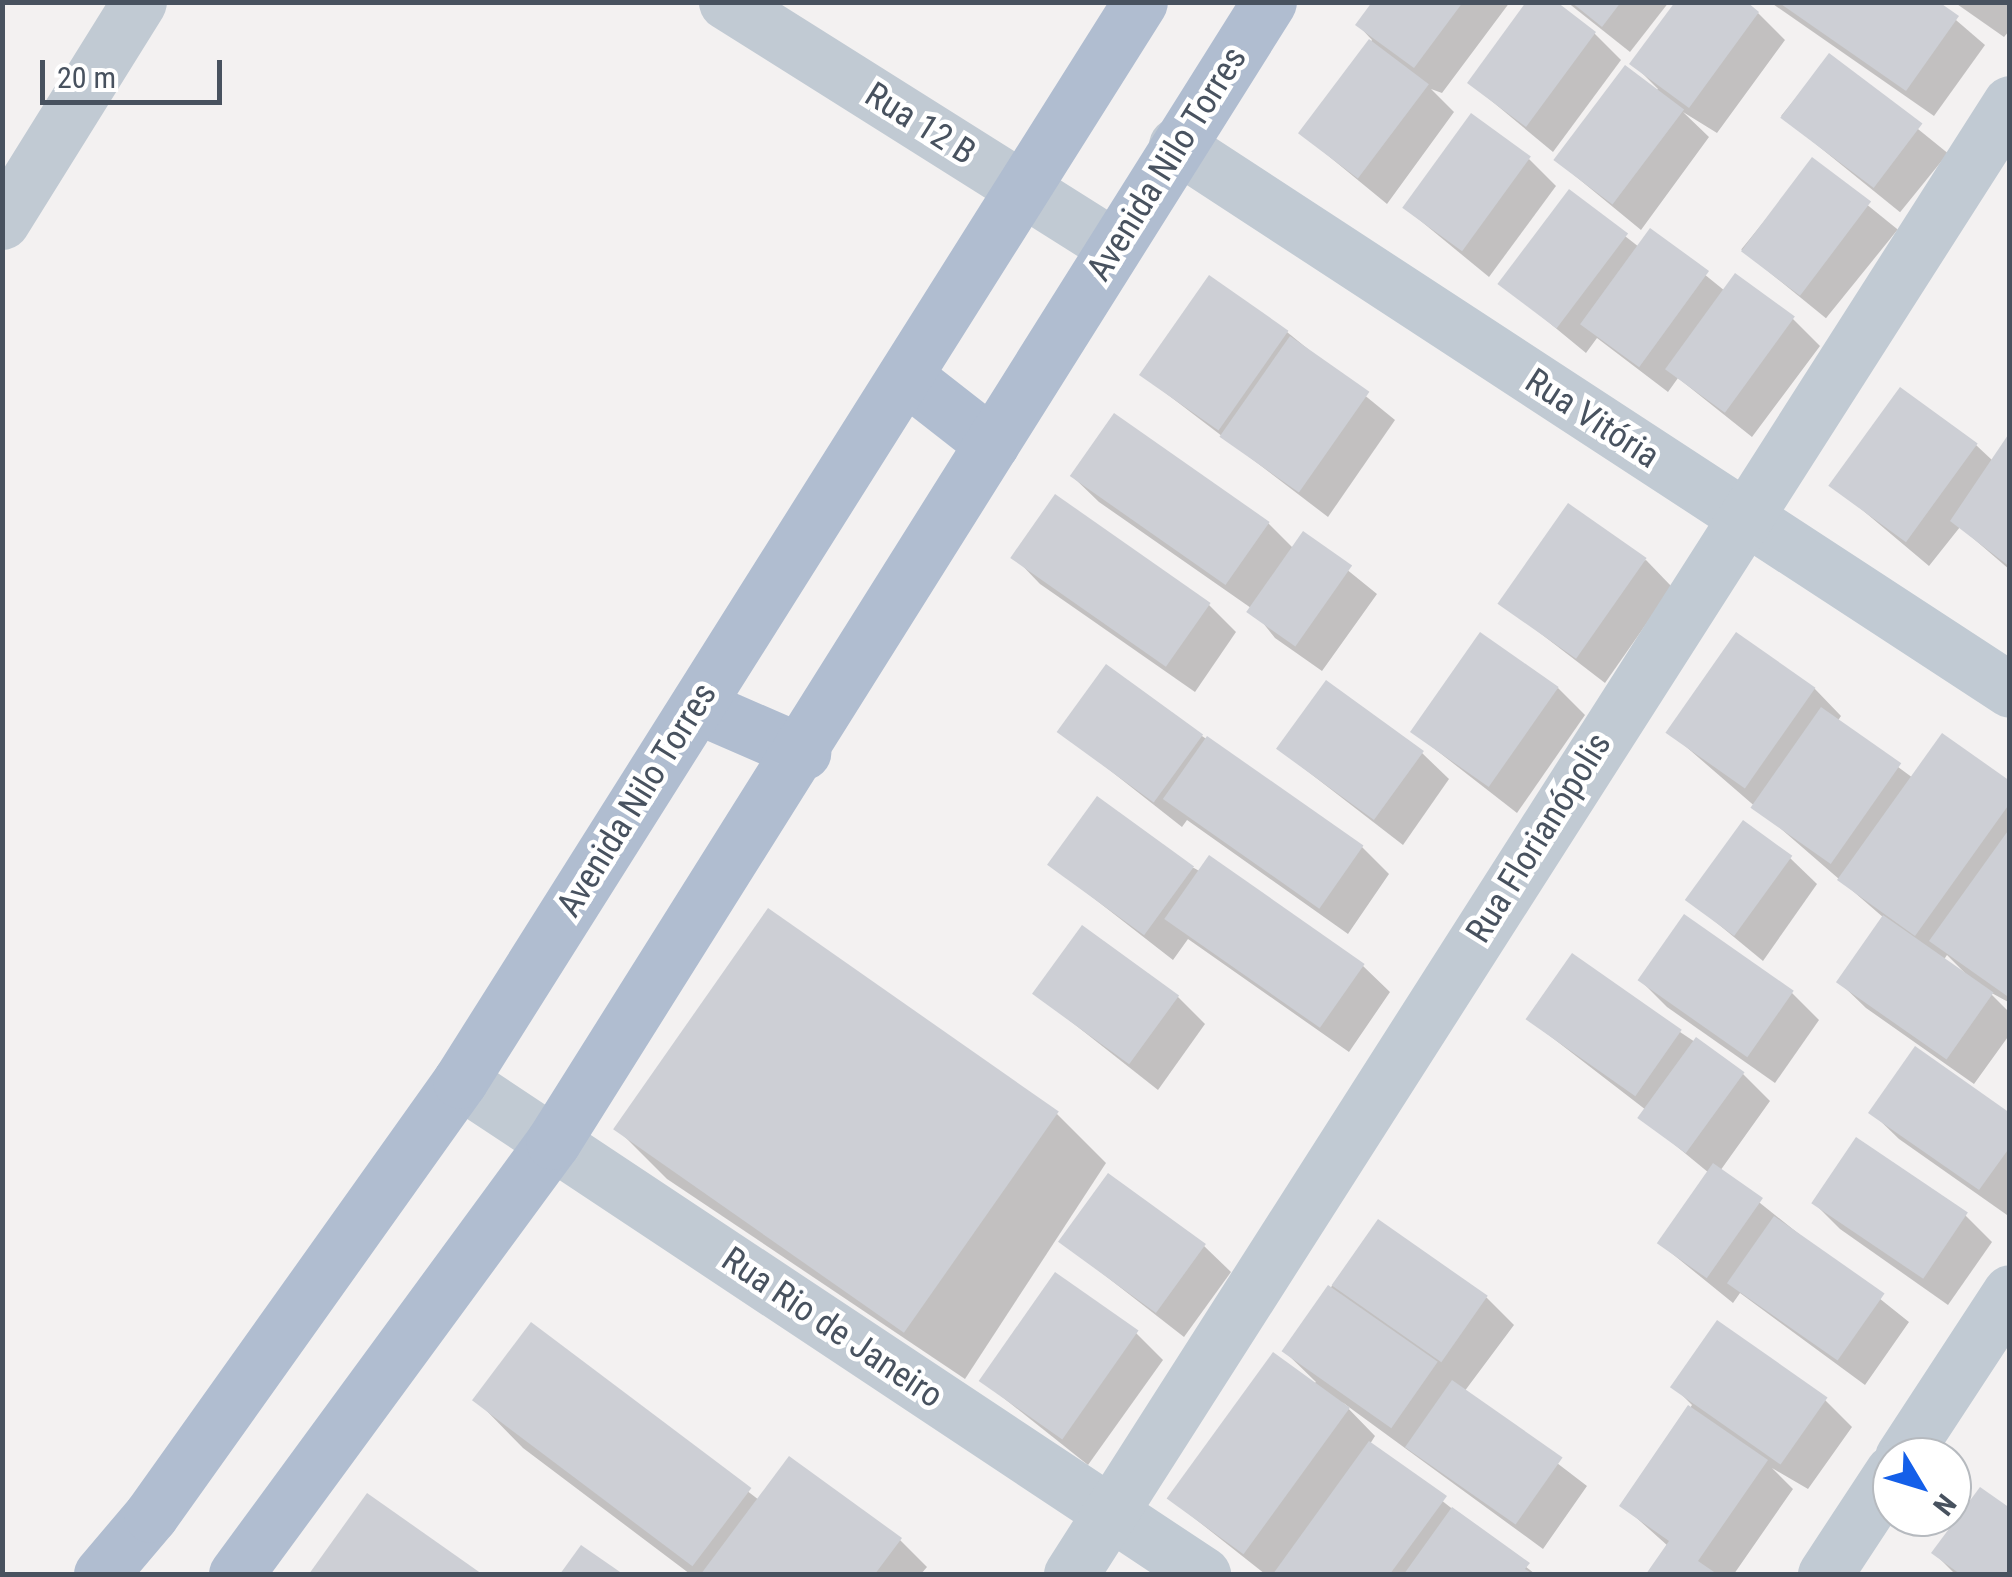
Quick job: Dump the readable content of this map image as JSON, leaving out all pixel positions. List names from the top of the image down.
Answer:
{
  "streets": {
    "main road": ["Avenida Nilo Torres"],
    "street": [
      "Rua 12 B",
      "Rua Vitória",
      "Rua Florianópolis",
      "Rua Rio de Janeiro"
    ]
  },
  "crossings": [
    ["Rua 12 B", "Avenida Nilo Torres"],
    ["Avenida Nilo Torres", "Rua Vitória"],
    ["Avenida Nilo Torres", "Rua Rio de Janeiro"],
    ["Rua Vitória", "Rua Florianópolis"],
    ["Rua Florianópolis", "Rua Rio de Janeiro"]
  ],
  "scale_bar": "20 m",
  "north": "bottom right"
}
